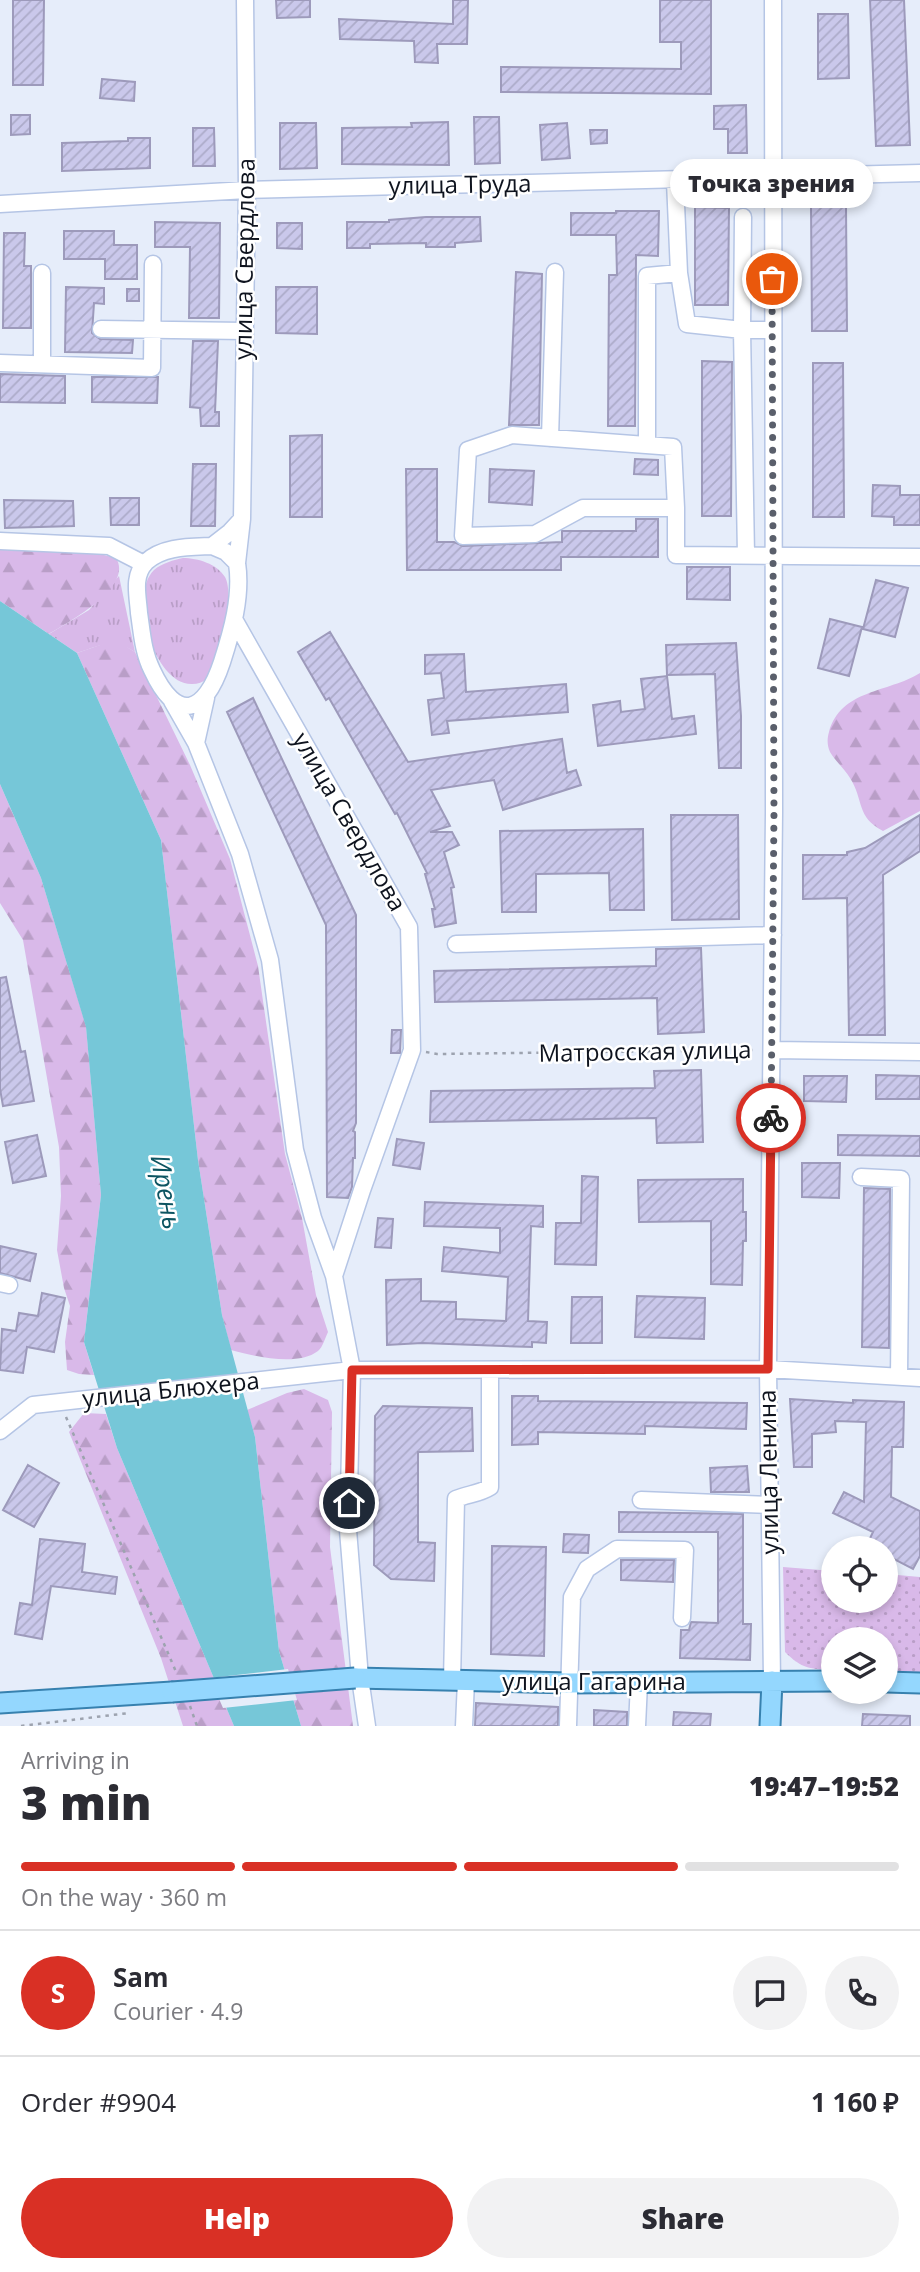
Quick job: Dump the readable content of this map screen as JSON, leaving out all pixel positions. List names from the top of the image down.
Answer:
{
  "streets": {
    "main road": ["улица Ленина", "улица Гагарина"],
    "street": [
      "улица Труда",
      "улица Свердлова",
      "Матросская улица",
      "улица Блюхера"
    ]
  },
  "crossings": [
    ["улица Труда", "улица Свердлова"],
    ["улица Труда", "улица Ленина"],
    ["улица Свердлова", "Матросская улица"],
    ["улица Свердлова", "улица Блюхера"],
    ["улица Свердлова", "улица Гагарина"],
    ["Матросская улица", "улица Ленина"],
    ["улица Блюхера", "улица Ленина"],
    ["улица Ленина", "улица Гагарина"]
  ],
  "water": ["Ирень"],
  "places": ["Точка зрения"],
  "page": {
    "bubble": "Точка зрения",
    "heading": ["3 min", "Arriving in", "19:47–19:52"],
    "panel": [
      "Sam",
      "Courier · 4.9",
      "Order #9904",
      "1 160 ₽"
    ],
    "bar": "On the way · 360 m",
    "round": "S",
    "buttons": ["Help", "Share"]
  }
}
